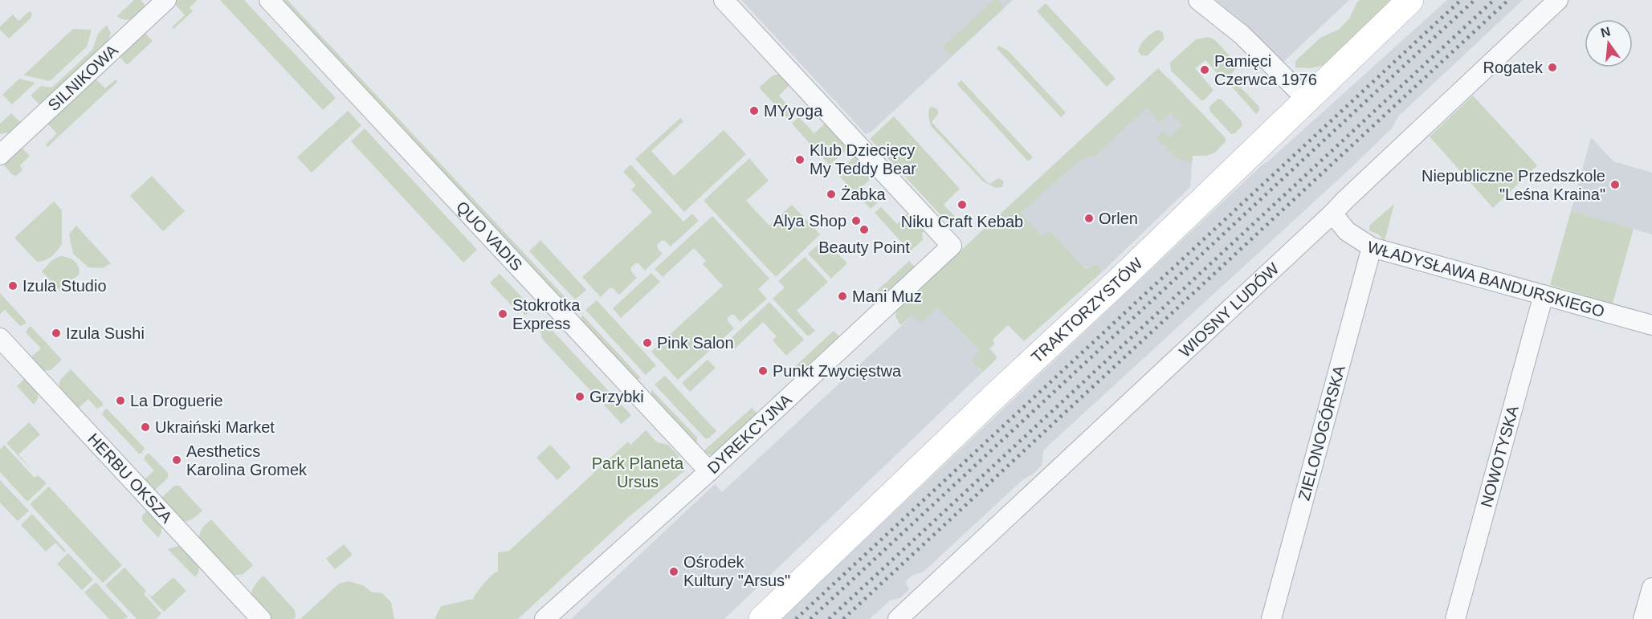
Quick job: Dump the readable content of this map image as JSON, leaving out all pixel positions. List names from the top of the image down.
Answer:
{
  "streets": {
    "street": [
      "SILNIKOWA",
      "QUO VADIS",
      "WŁADYSŁAWA BANDURSKIEGO",
      "TRAKTORZYSTÓW",
      "WIOSNY LUDÓW",
      "DYREKCYJNA",
      "ZIELONOGÓRSKA",
      "NOWOTYSKA",
      "HERBU OKSZA"
    ]
  },
  "crossings": [
    ["QUO VADIS", "DYREKCYJNA"],
    ["WŁADYSŁAWA BANDURSKIEGO", "WIOSNY LUDÓW"],
    ["WŁADYSŁAWA BANDURSKIEGO", "ZIELONOGÓRSKA"],
    ["WŁADYSŁAWA BANDURSKIEGO", "NOWOTYSKA"]
  ],
  "parks": ["Park Planeta Ursus"],
  "places": [
    "Rogatek",
    "Pamięci Czerwca 1976",
    "MYyoga",
    "Klub Dziecięcy My Teddy Bear",
    "Niepubliczne Przedszkole \"Leśna Kraina\"",
    "Żabka",
    "Niku Craft Kebab",
    "Orlen",
    "Alya Shop",
    "Beauty Point",
    "Izula Studio",
    "Mani Muz",
    "Stokrotka Express",
    "Izula Sushi",
    "Pink Salon",
    "Punkt Zwycięstwa",
    "Grzybki",
    "La Droguerie",
    "Ukraiński Market",
    "Aesthetics Karolina Gromek",
    "Ośrodek Kultury \"Arsus\""
  ],
  "north": "top"
}
